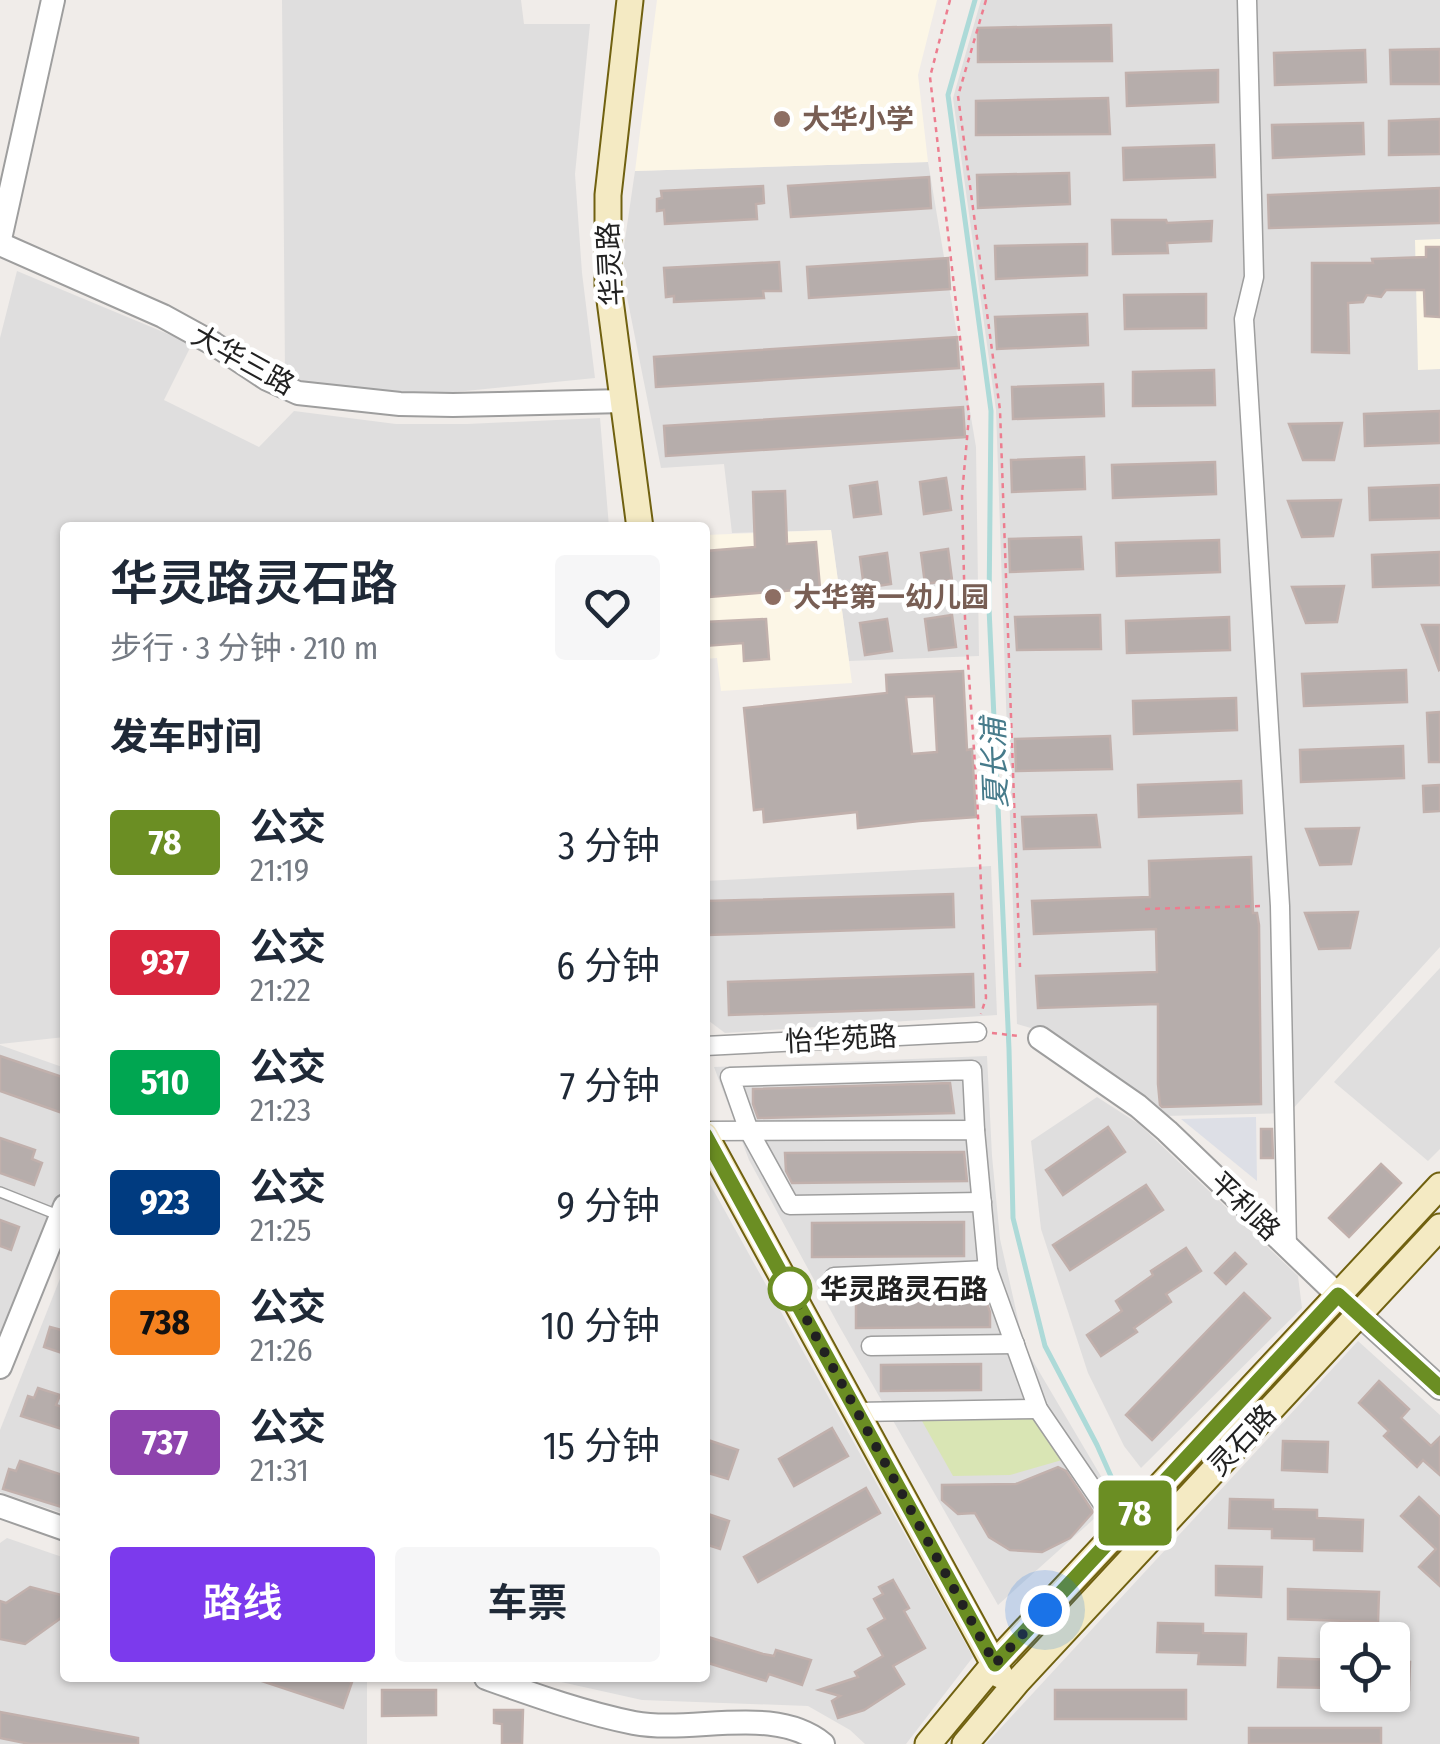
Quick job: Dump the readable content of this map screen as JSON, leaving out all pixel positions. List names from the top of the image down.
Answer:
{
  "streets": {
    "main road": ["华灵路", "灵石路"],
    "street": ["大华三路", "怡华苑路", "平利路"]
  },
  "crossings": [
    ["华灵路", "大华三路"],
    ["平利路", "灵石路"]
  ],
  "water": ["夏长浦"],
  "places": ["大华小学", "大华第一幼儿园", "华灵路灵石路"],
  "lines": ["bus line 78"],
  "page": {
    "on_map": "78",
    "heading": [
      ["华灵路灵石路", "步行 · 3 分钟 · 210 m"],
      "发车时间"
    ],
    "list": [
      {
        "mark": "78",
        "name": "公交",
        "note": "21:19",
        "value": "3 分钟"
      },
      {
        "mark": "937",
        "name": "公交",
        "note": "21:22",
        "value": "6 分钟"
      },
      {
        "mark": "510",
        "name": "公交",
        "note": "21:23",
        "value": "7 分钟"
      },
      {
        "mark": "923",
        "name": "公交",
        "note": "21:25",
        "value": "9 分钟"
      },
      {
        "mark": "738",
        "name": "公交",
        "note": "21:26",
        "value": "10 分钟"
      },
      {
        "mark": "737",
        "name": "公交",
        "note": "21:31",
        "value": "15 分钟"
      }
    ],
    "buttons": ["路线", "车票"]
  }
}
